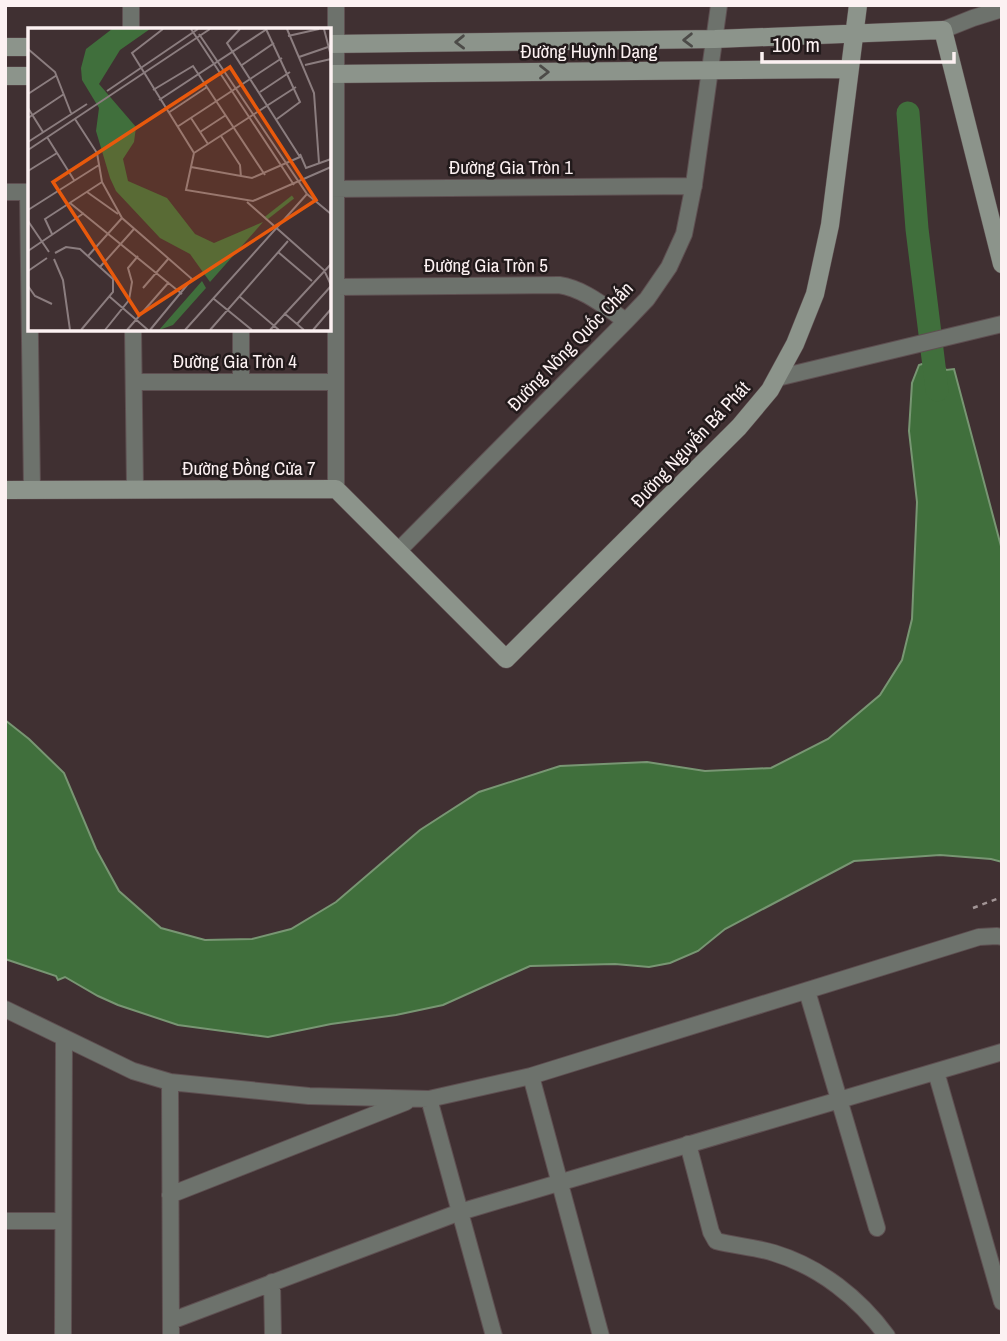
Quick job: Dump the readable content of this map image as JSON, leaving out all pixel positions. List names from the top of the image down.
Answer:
{
  "streets": {
    "street": [
      "Đường Huỳnh Dạng",
      "Đường Gia Tròn 1",
      "Đường Gia Tròn 5",
      "Đường Nông Quốc Chấn",
      "Đường Gia Tròn 4",
      "Đường Nguyễn Bá Phát",
      "Đường Đồng Cửa 7"
    ]
  },
  "crossings": [
    ["Đường Huỳnh Dạng", "Đường Nông Quốc Chấn"],
    ["Đường Huỳnh Dạng", "Đường Nguyễn Bá Phát"],
    ["Đường Gia Tròn 1", "Đường Nông Quốc Chấn"],
    ["Đường Gia Tròn 5", "Đường Nông Quốc Chấn"],
    ["Đường Nông Quốc Chấn", "Đường Đồng Cửa 7"],
    ["Đường Nguyễn Bá Phát", "Đường Đồng Cửa 7"]
  ],
  "scale_bar": "100 m"
}
